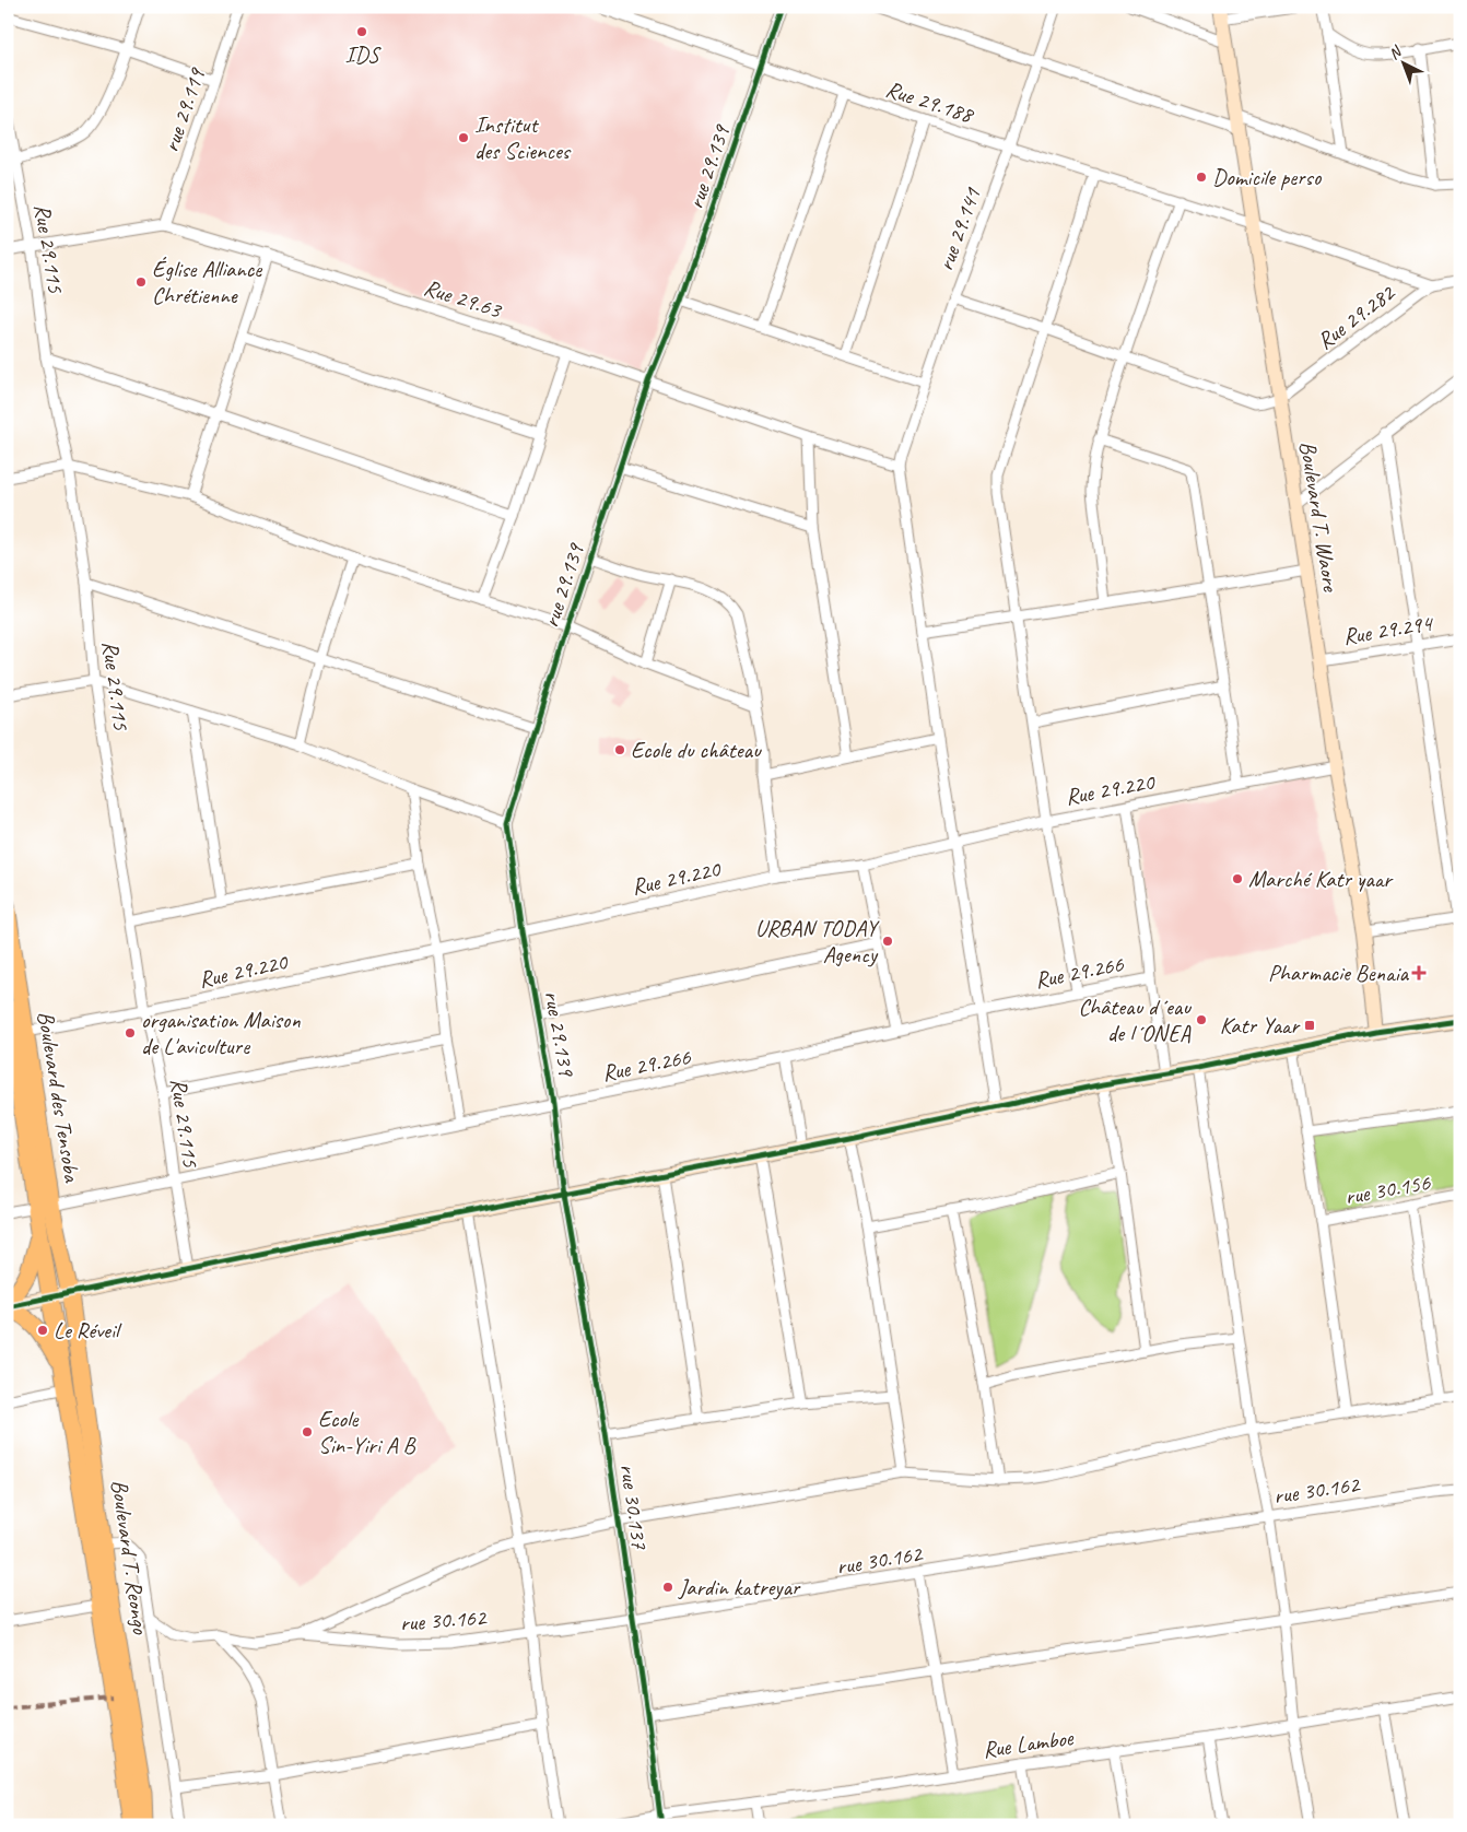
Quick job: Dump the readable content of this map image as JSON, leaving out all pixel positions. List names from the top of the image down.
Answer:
{
  "streets": {
    "main road": ["Boulevard des Tensoba", "Boulevard T. Reongo"],
    "street": [
      "Rue 29.188",
      "rue 29.119",
      "rue 29.139",
      "rue 29.141",
      "Rue 29.115",
      "Rue 29.63",
      "Rue 29.282",
      "Boulevard T. Waore",
      "Rue 29.294",
      "Rue 29.220",
      "Rue 29.266",
      "rue 30.156",
      "rue 30.162",
      "rue 30.137",
      "Rue Lamboe"
    ]
  },
  "crossings": [
    ["Rue 29.188", "rue 29.139"],
    ["Rue 29.188", "rue 29.141"],
    ["Rue 29.188", "Rue 29.282"],
    ["Rue 29.188", "Boulevard T. Waore"],
    ["rue 29.119", "Rue 29.63"],
    ["rue 29.139", "Rue 29.63"],
    ["rue 29.139", "Rue 29.220"],
    ["rue 29.139", "Rue 29.266"],
    ["rue 29.139", "rue 30.137"],
    ["rue 29.141", "Rue 29.63"],
    ["Rue 29.115", "Rue 29.63"],
    ["Rue 29.115", "Rue 29.220"],
    ["Rue 29.115", "Rue 29.266"],
    ["Rue 29.282", "Boulevard T. Waore"],
    ["Boulevard T. Waore", "Rue 29.294"],
    ["Boulevard T. Waore", "Rue 29.220"],
    ["Rue 29.220", "Boulevard des Tensoba"],
    ["Rue 29.266", "Boulevard des Tensoba"],
    ["Boulevard des Tensoba", "Boulevard T. Reongo"],
    ["rue 30.162", "rue 30.137"],
    ["rue 30.137", "Rue Lamboe"]
  ],
  "places": {
    "other": [
      "IDS",
      "Institut des Sciences",
      "Domicile perso",
      "Église Alliance Chrétienne",
      "Ecole du château",
      "Marché Katr yaar",
      "URBAN TODAY Agency",
      "Château d´eau de l´ONEA",
      "organisation Maison de L'aviculture",
      "Le Réveil",
      "Ecole Sin-Yiri A B",
      "Jardin katreyar"
    ],
    "health": ["Pharmacie Benaia"],
    "transit": ["Katr Yaar"]
  },
  "north": "top left"
}
